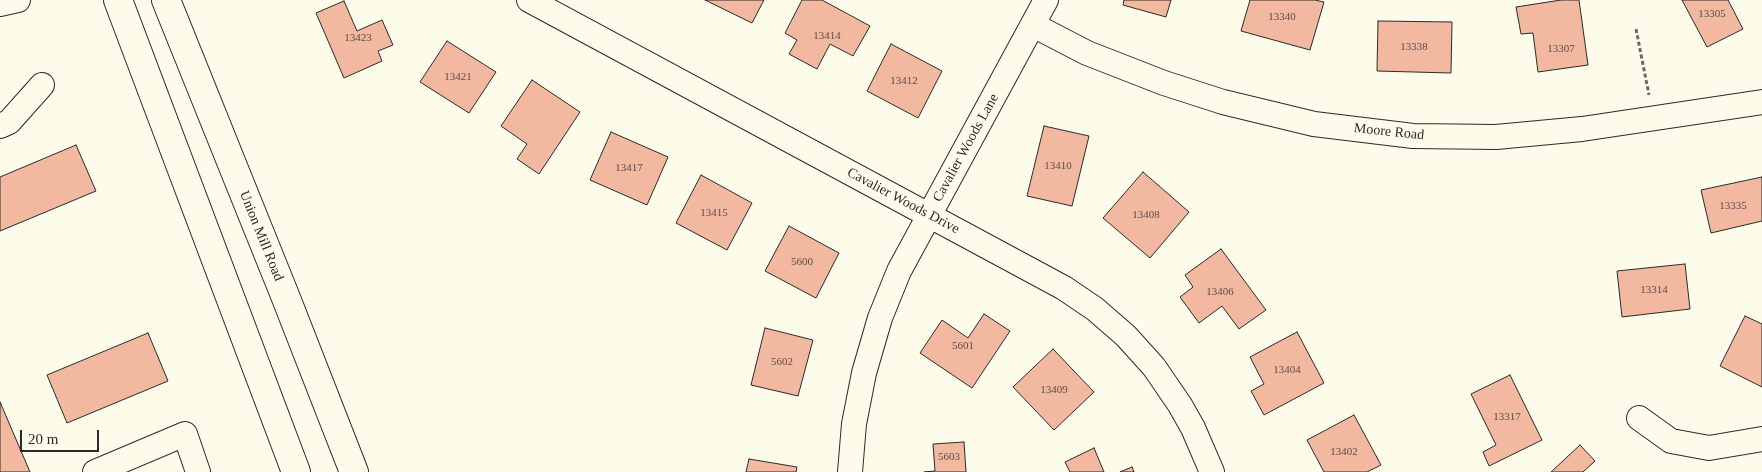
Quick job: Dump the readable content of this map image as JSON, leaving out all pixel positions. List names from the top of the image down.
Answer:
{
  "streets": {
    "street": [
      "Moore Road",
      "Cavalier Woods Lane",
      "Cavalier Woods Drive",
      "Union Mill Road"
    ]
  },
  "crossings": [
    ["Moore Road", "Cavalier Woods Lane"],
    ["Cavalier Woods Lane", "Cavalier Woods Drive"]
  ],
  "house_numbers": [
    "13305",
    "13340",
    "13414",
    "13423",
    "13338",
    "13307",
    "13421",
    "13412",
    "13410",
    "13417",
    "13335",
    "13415",
    "13408",
    "5600",
    "13314",
    "13406",
    "5601",
    "5602",
    "13404",
    "13409",
    "13317",
    "13402",
    "5603"
  ],
  "scale_bar": "20 m"
}
